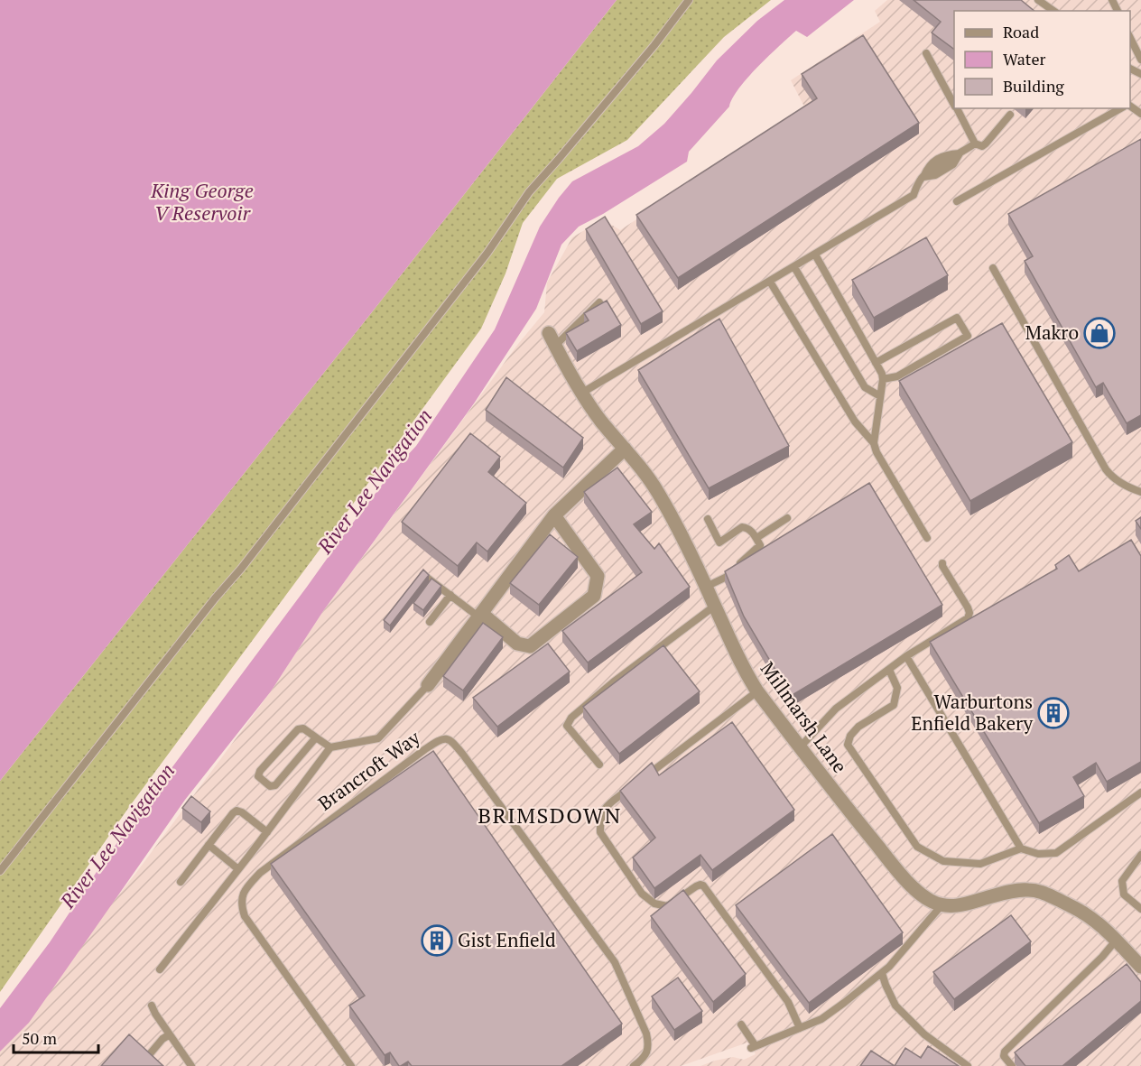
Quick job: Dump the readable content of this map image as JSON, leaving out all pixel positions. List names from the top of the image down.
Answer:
{
  "streets": {
    "street": ["Millmarsh Lane"],
    "lane": ["Brancroft Way"]
  },
  "districts": ["BRIMSDOWN"],
  "water": ["King George V Reservoir", "River Lee Navigation"],
  "places": {
    "shop": ["Makro"],
    "building": ["Warburtons Enfield Bakery", "Gist Enfield"]
  },
  "legend": ["Road", "Water", "Building"],
  "scale_bar": "50 m"
}
